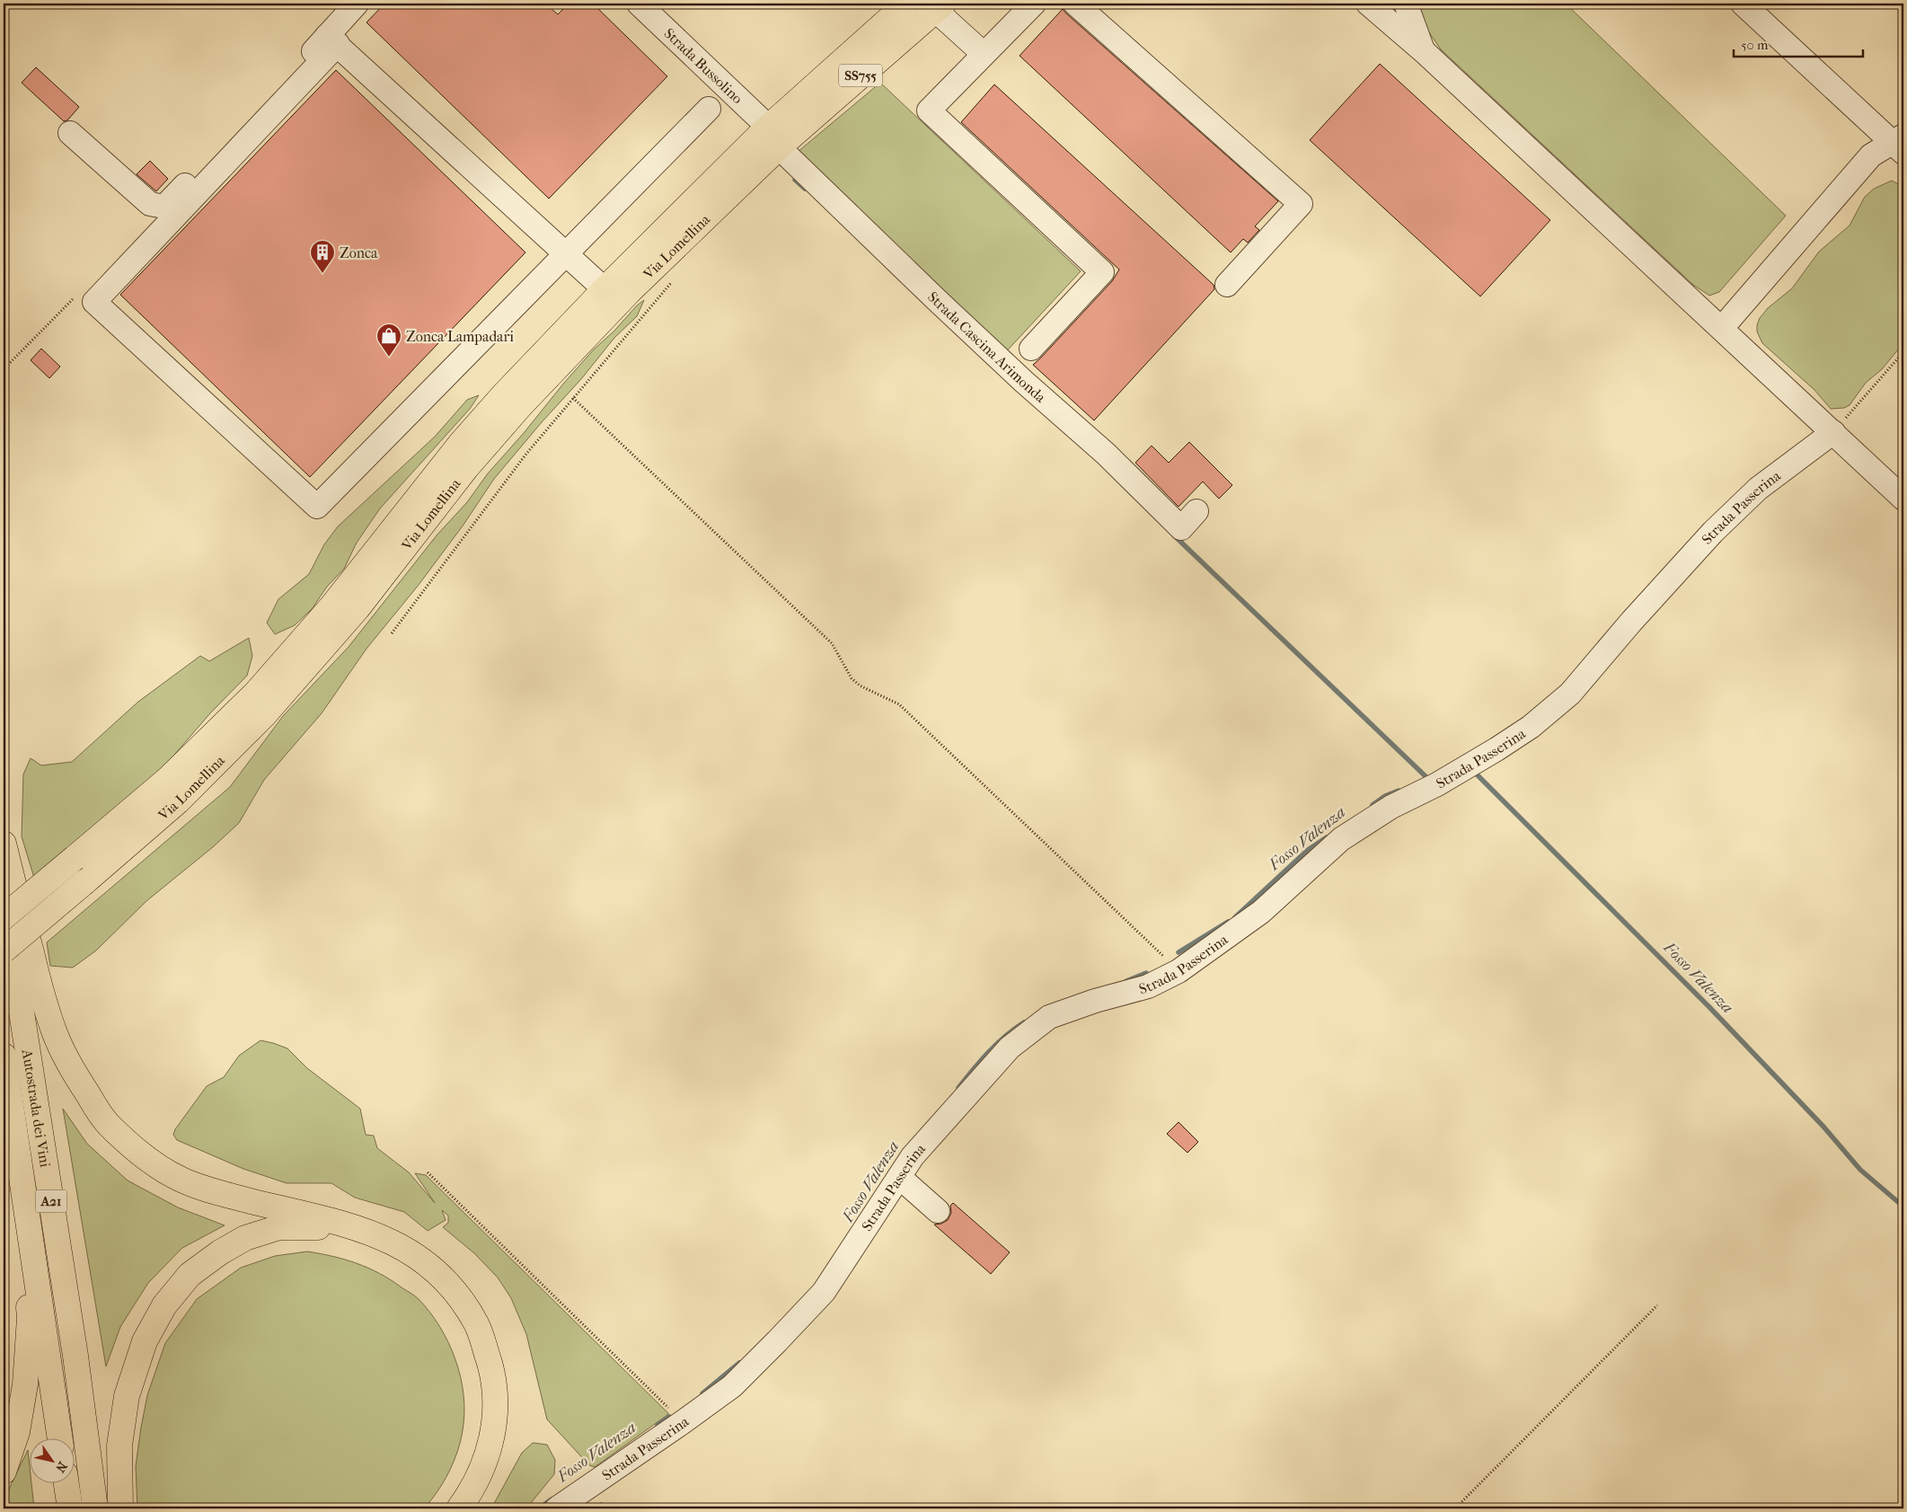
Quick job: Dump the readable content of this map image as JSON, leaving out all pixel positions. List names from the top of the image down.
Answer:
{
  "streets": {
    "main road": [
      "SS755",
      "Via Lomellina",
      "Autostrada dei Vini",
      "A21"
    ],
    "street": ["Strada Bussolino", "Strada Cascina Arimonda", "Strada Passerina"]
  },
  "crossings": [
    ["Strada Bussolino", "SS755"],
    ["Strada Bussolino", "Via Lomellina"],
    ["Strada Bussolino", "Strada Cascina Arimonda"],
    ["SS755", "Via Lomellina"],
    ["SS755", "Strada Cascina Arimonda"],
    ["Via Lomellina", "Strada Cascina Arimonda"]
  ],
  "water": ["Fosso Valenza"],
  "places": {
    "building": ["Zonca"],
    "shop": ["Zonca Lampadari"]
  },
  "scale_bar": "50 m",
  "north": "bottom right"
}
